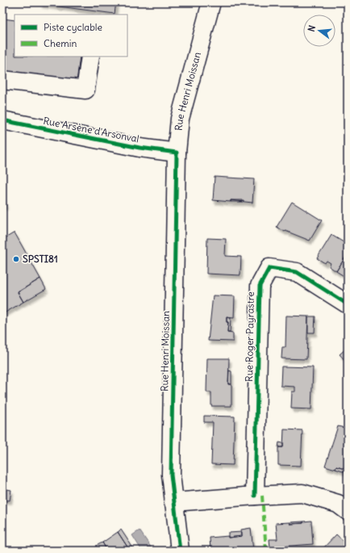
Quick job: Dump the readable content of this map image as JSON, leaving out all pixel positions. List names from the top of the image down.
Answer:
{
  "streets": {
    "street": ["Rue Henri Moissan", "Rue Arsène d'Arsonval", "Rue Roger Payrastre"]
  },
  "crossings": [
    ["Rue Henri Moissan", "Rue Arsène d'Arsonval"]
  ],
  "places": ["SPSTI81"],
  "legend": ["Piste cyclable", "Chemin"],
  "north": "left"
}
